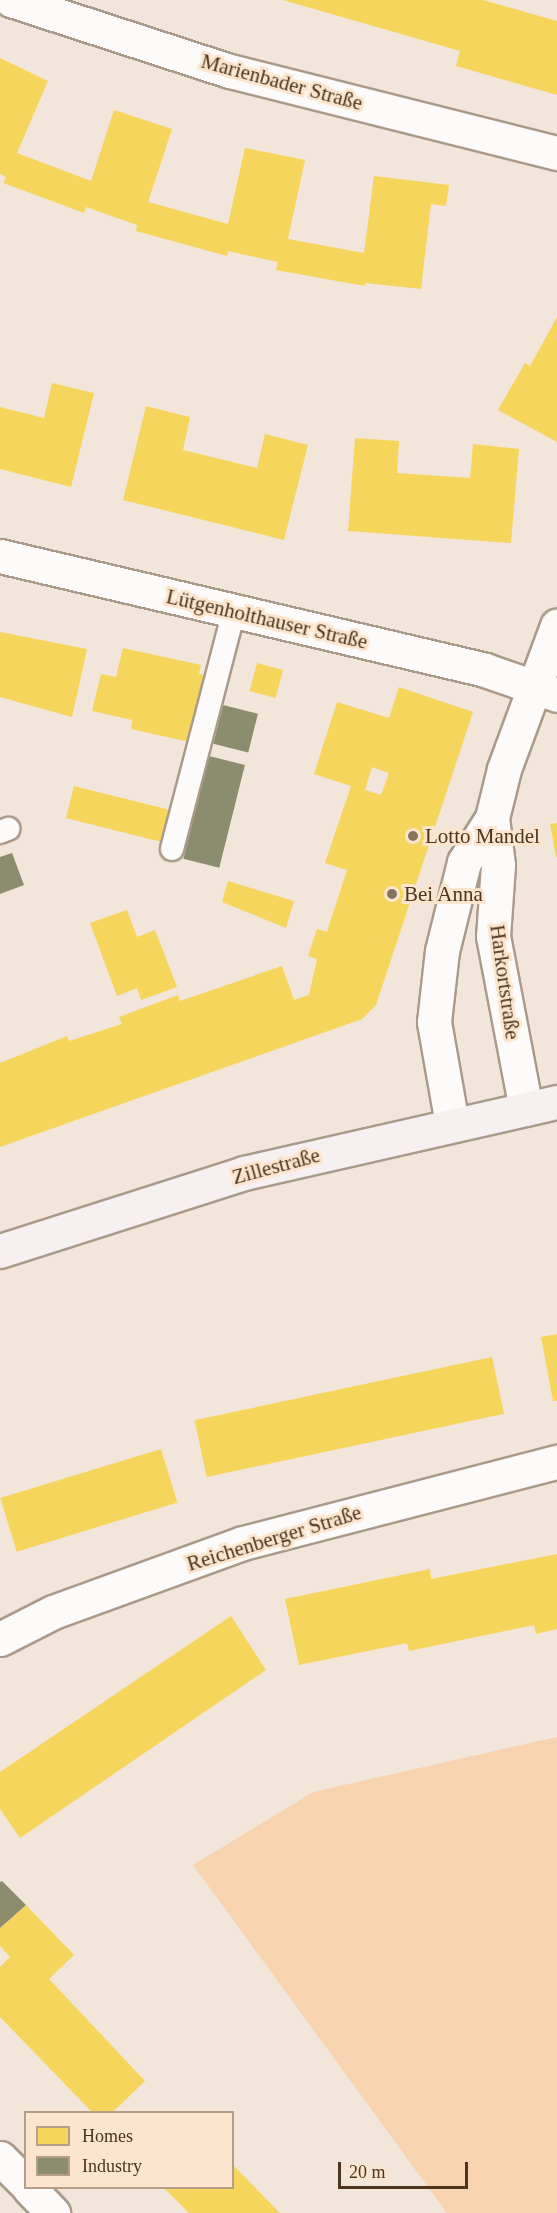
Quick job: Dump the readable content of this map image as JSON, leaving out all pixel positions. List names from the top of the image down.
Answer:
{
  "streets": {
    "main road": ["Zillestraße"],
    "street": [
      "Marienbader Straße",
      "Lütgenholthauser Straße",
      "Harkortstraße",
      "Reichenberger Straße"
    ]
  },
  "crossings": [
    ["Lütgenholthauser Straße", "Harkortstraße"],
    ["Harkortstraße", "Zillestraße"]
  ],
  "places": ["Lotto Mandel", "Bei Anna"],
  "legend": ["Homes", "Industry"],
  "scale_bar": "20 m"
}
